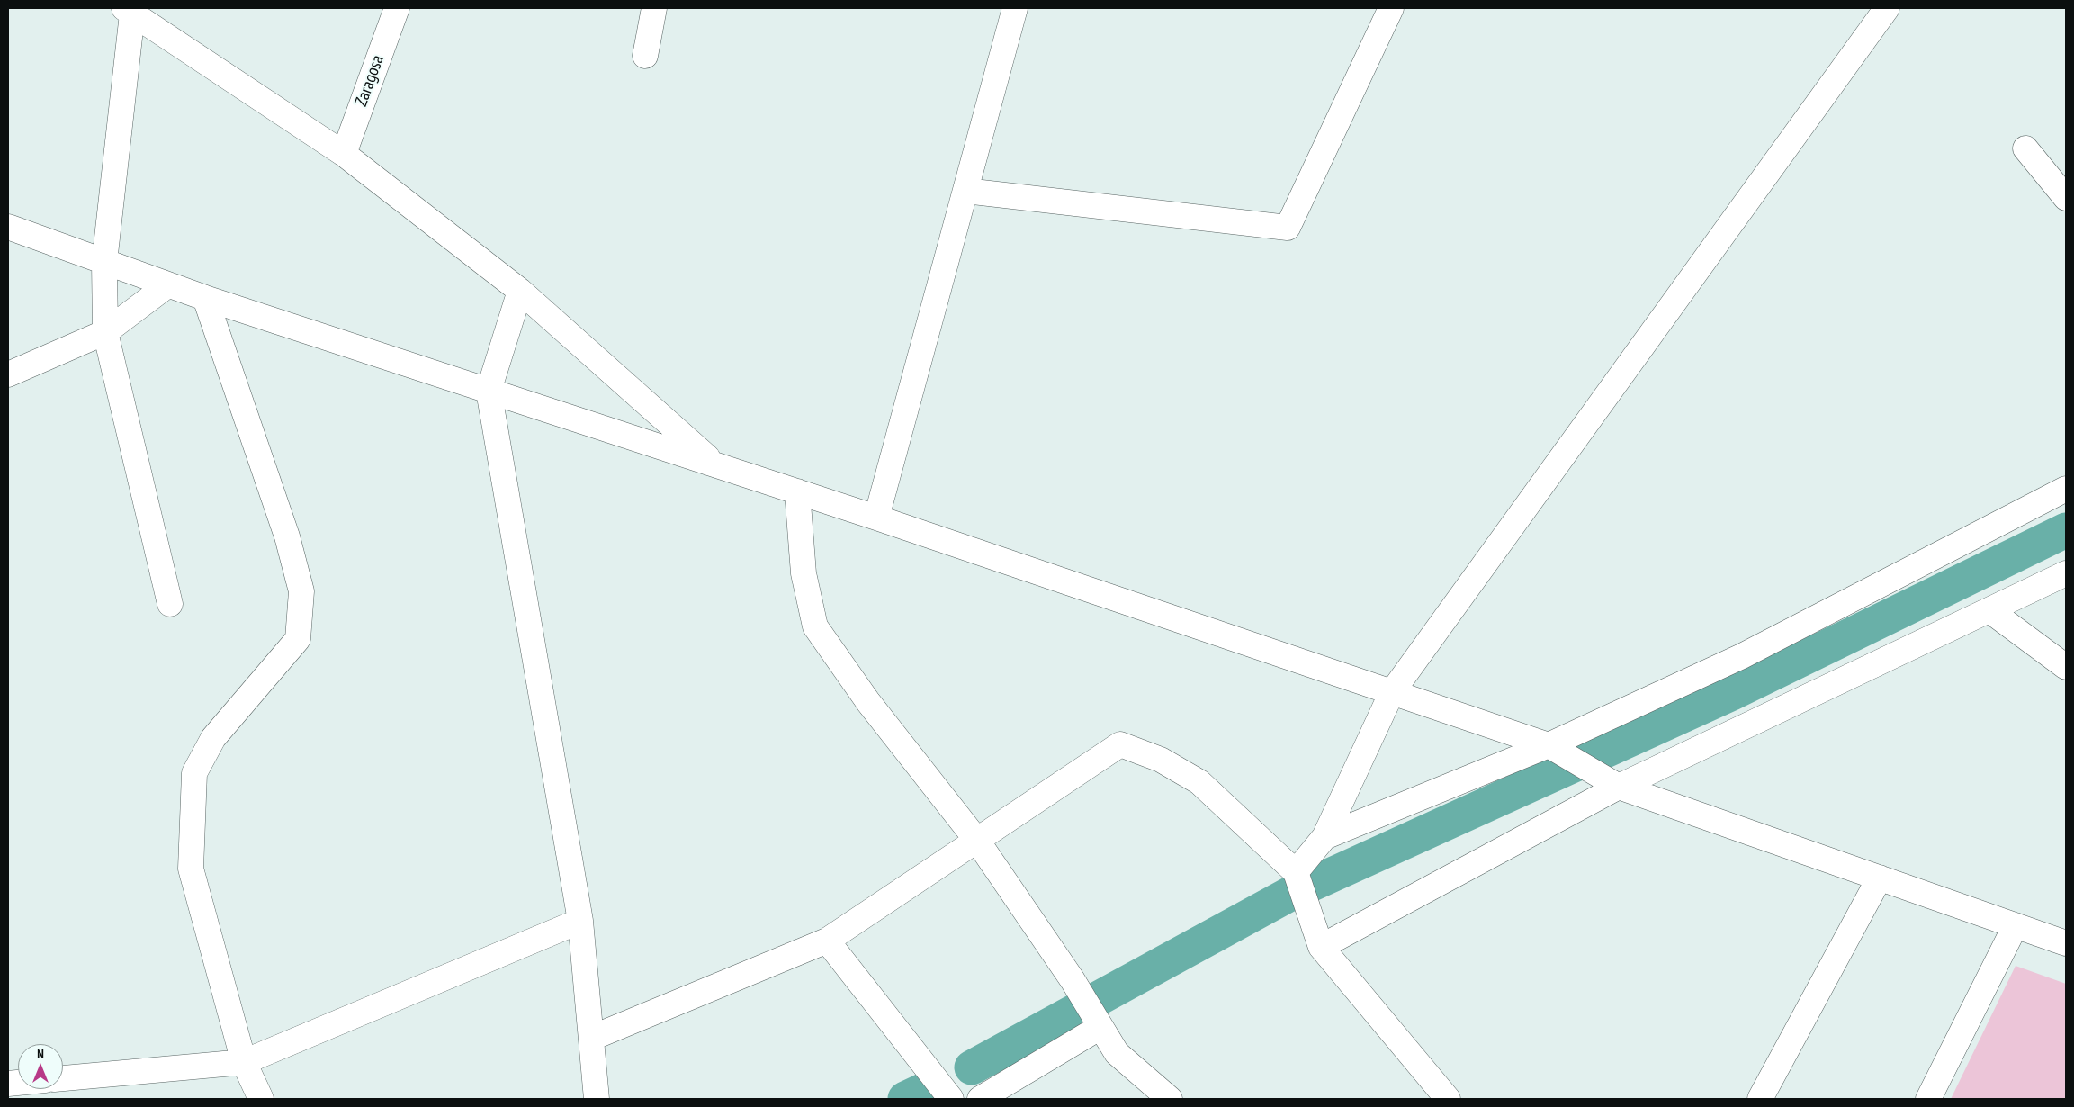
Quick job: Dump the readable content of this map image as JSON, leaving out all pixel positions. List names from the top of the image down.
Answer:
{
  "streets": {
    "street": ["Zaragosa"]
  },
  "north": "top"
}
